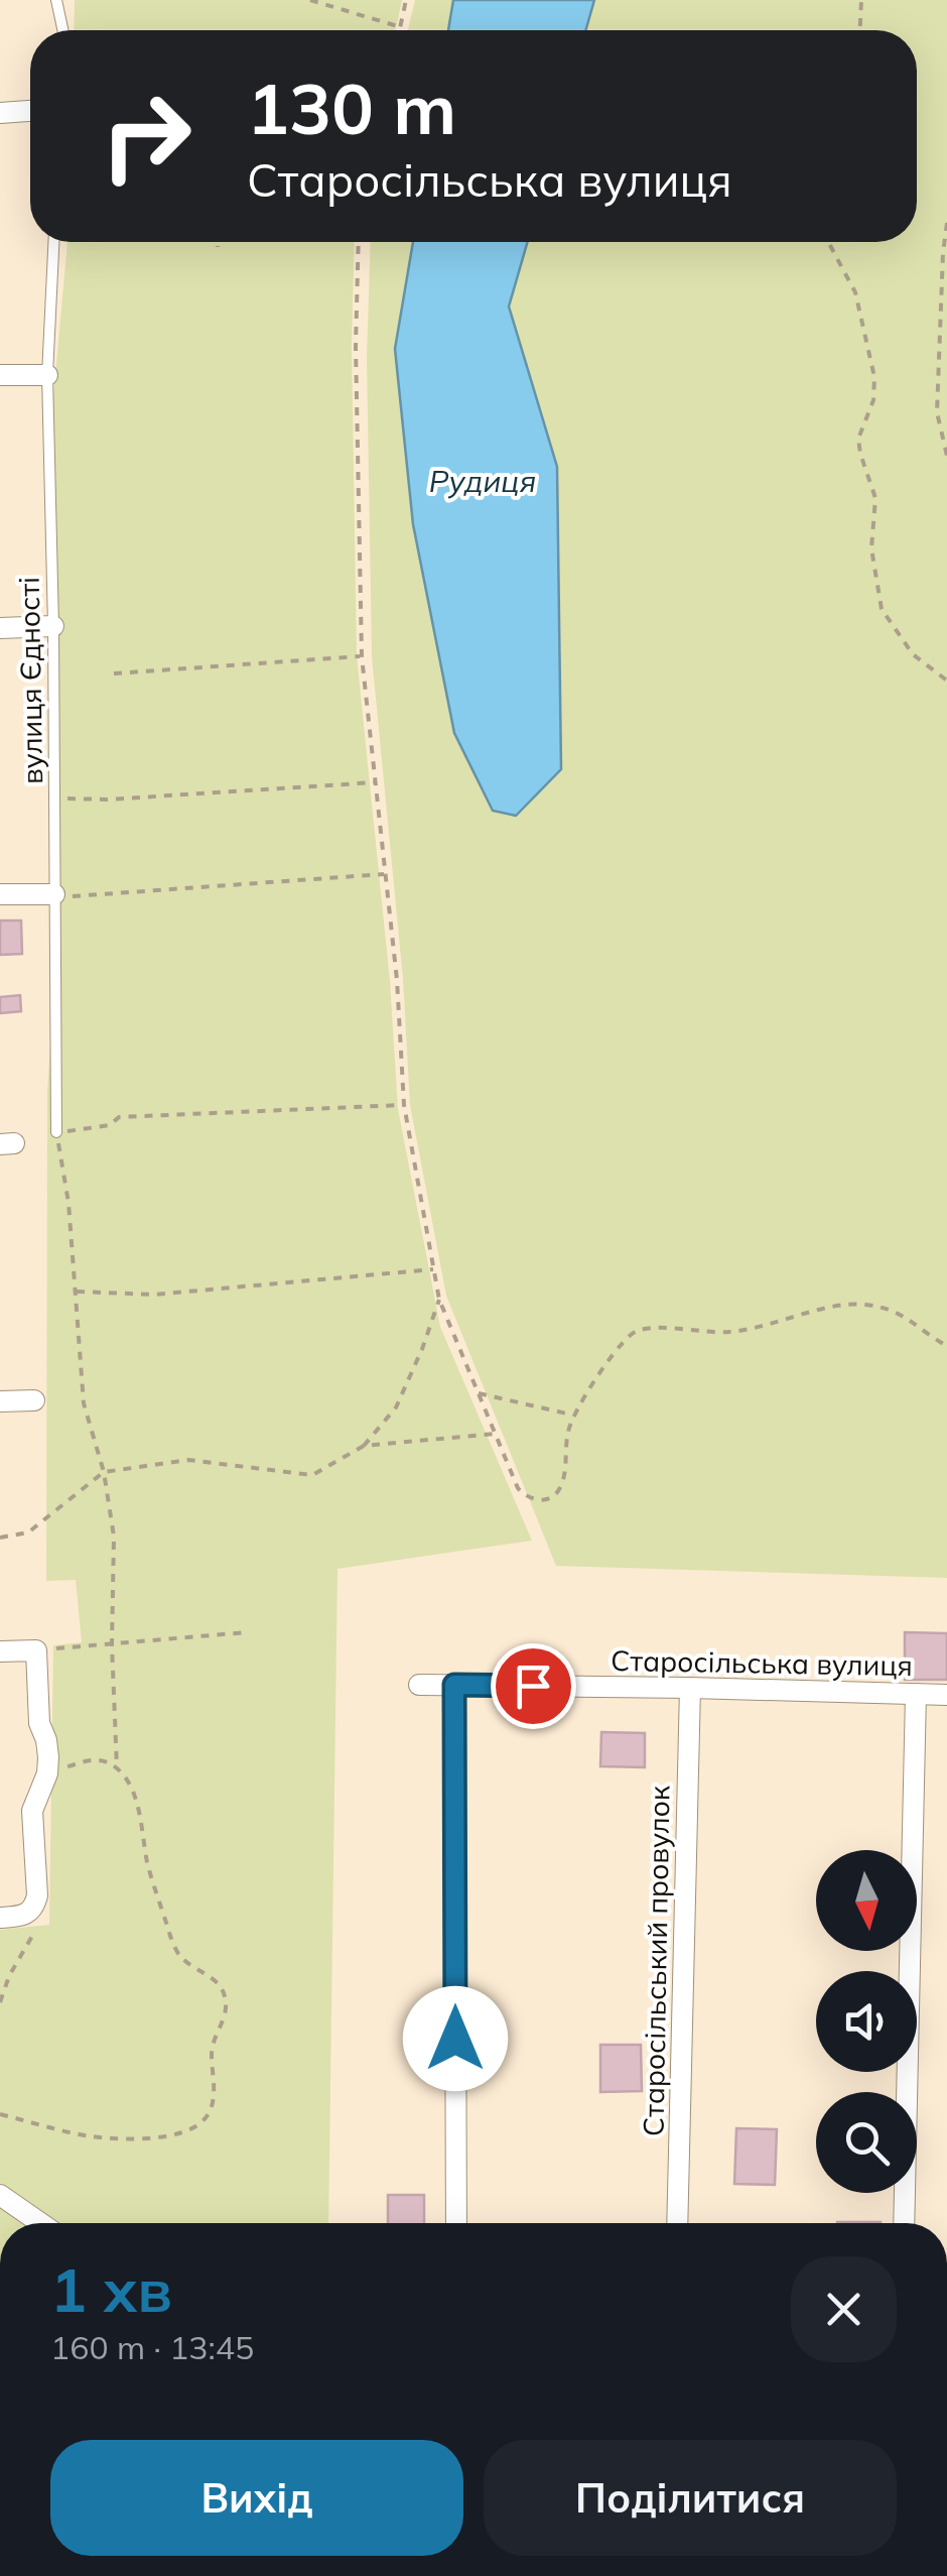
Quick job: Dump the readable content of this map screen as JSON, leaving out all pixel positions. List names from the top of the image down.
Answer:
{
  "streets": {
    "street": ["Старосільська вулиця", "Старосільський провулок"],
    "lane": ["вулиця Єдності"]
  },
  "crossings": [
    ["Старосільська вулиця", "Старосільський провулок"]
  ],
  "water": ["Рудиця"],
  "north": "bottom",
  "page": {
    "turn": ["130 m", "Старосільська вулиця"],
    "heading": ["1 хв", "160 m · 13:45"],
    "buttons": ["Вихід", "Поділитися"]
  }
}
